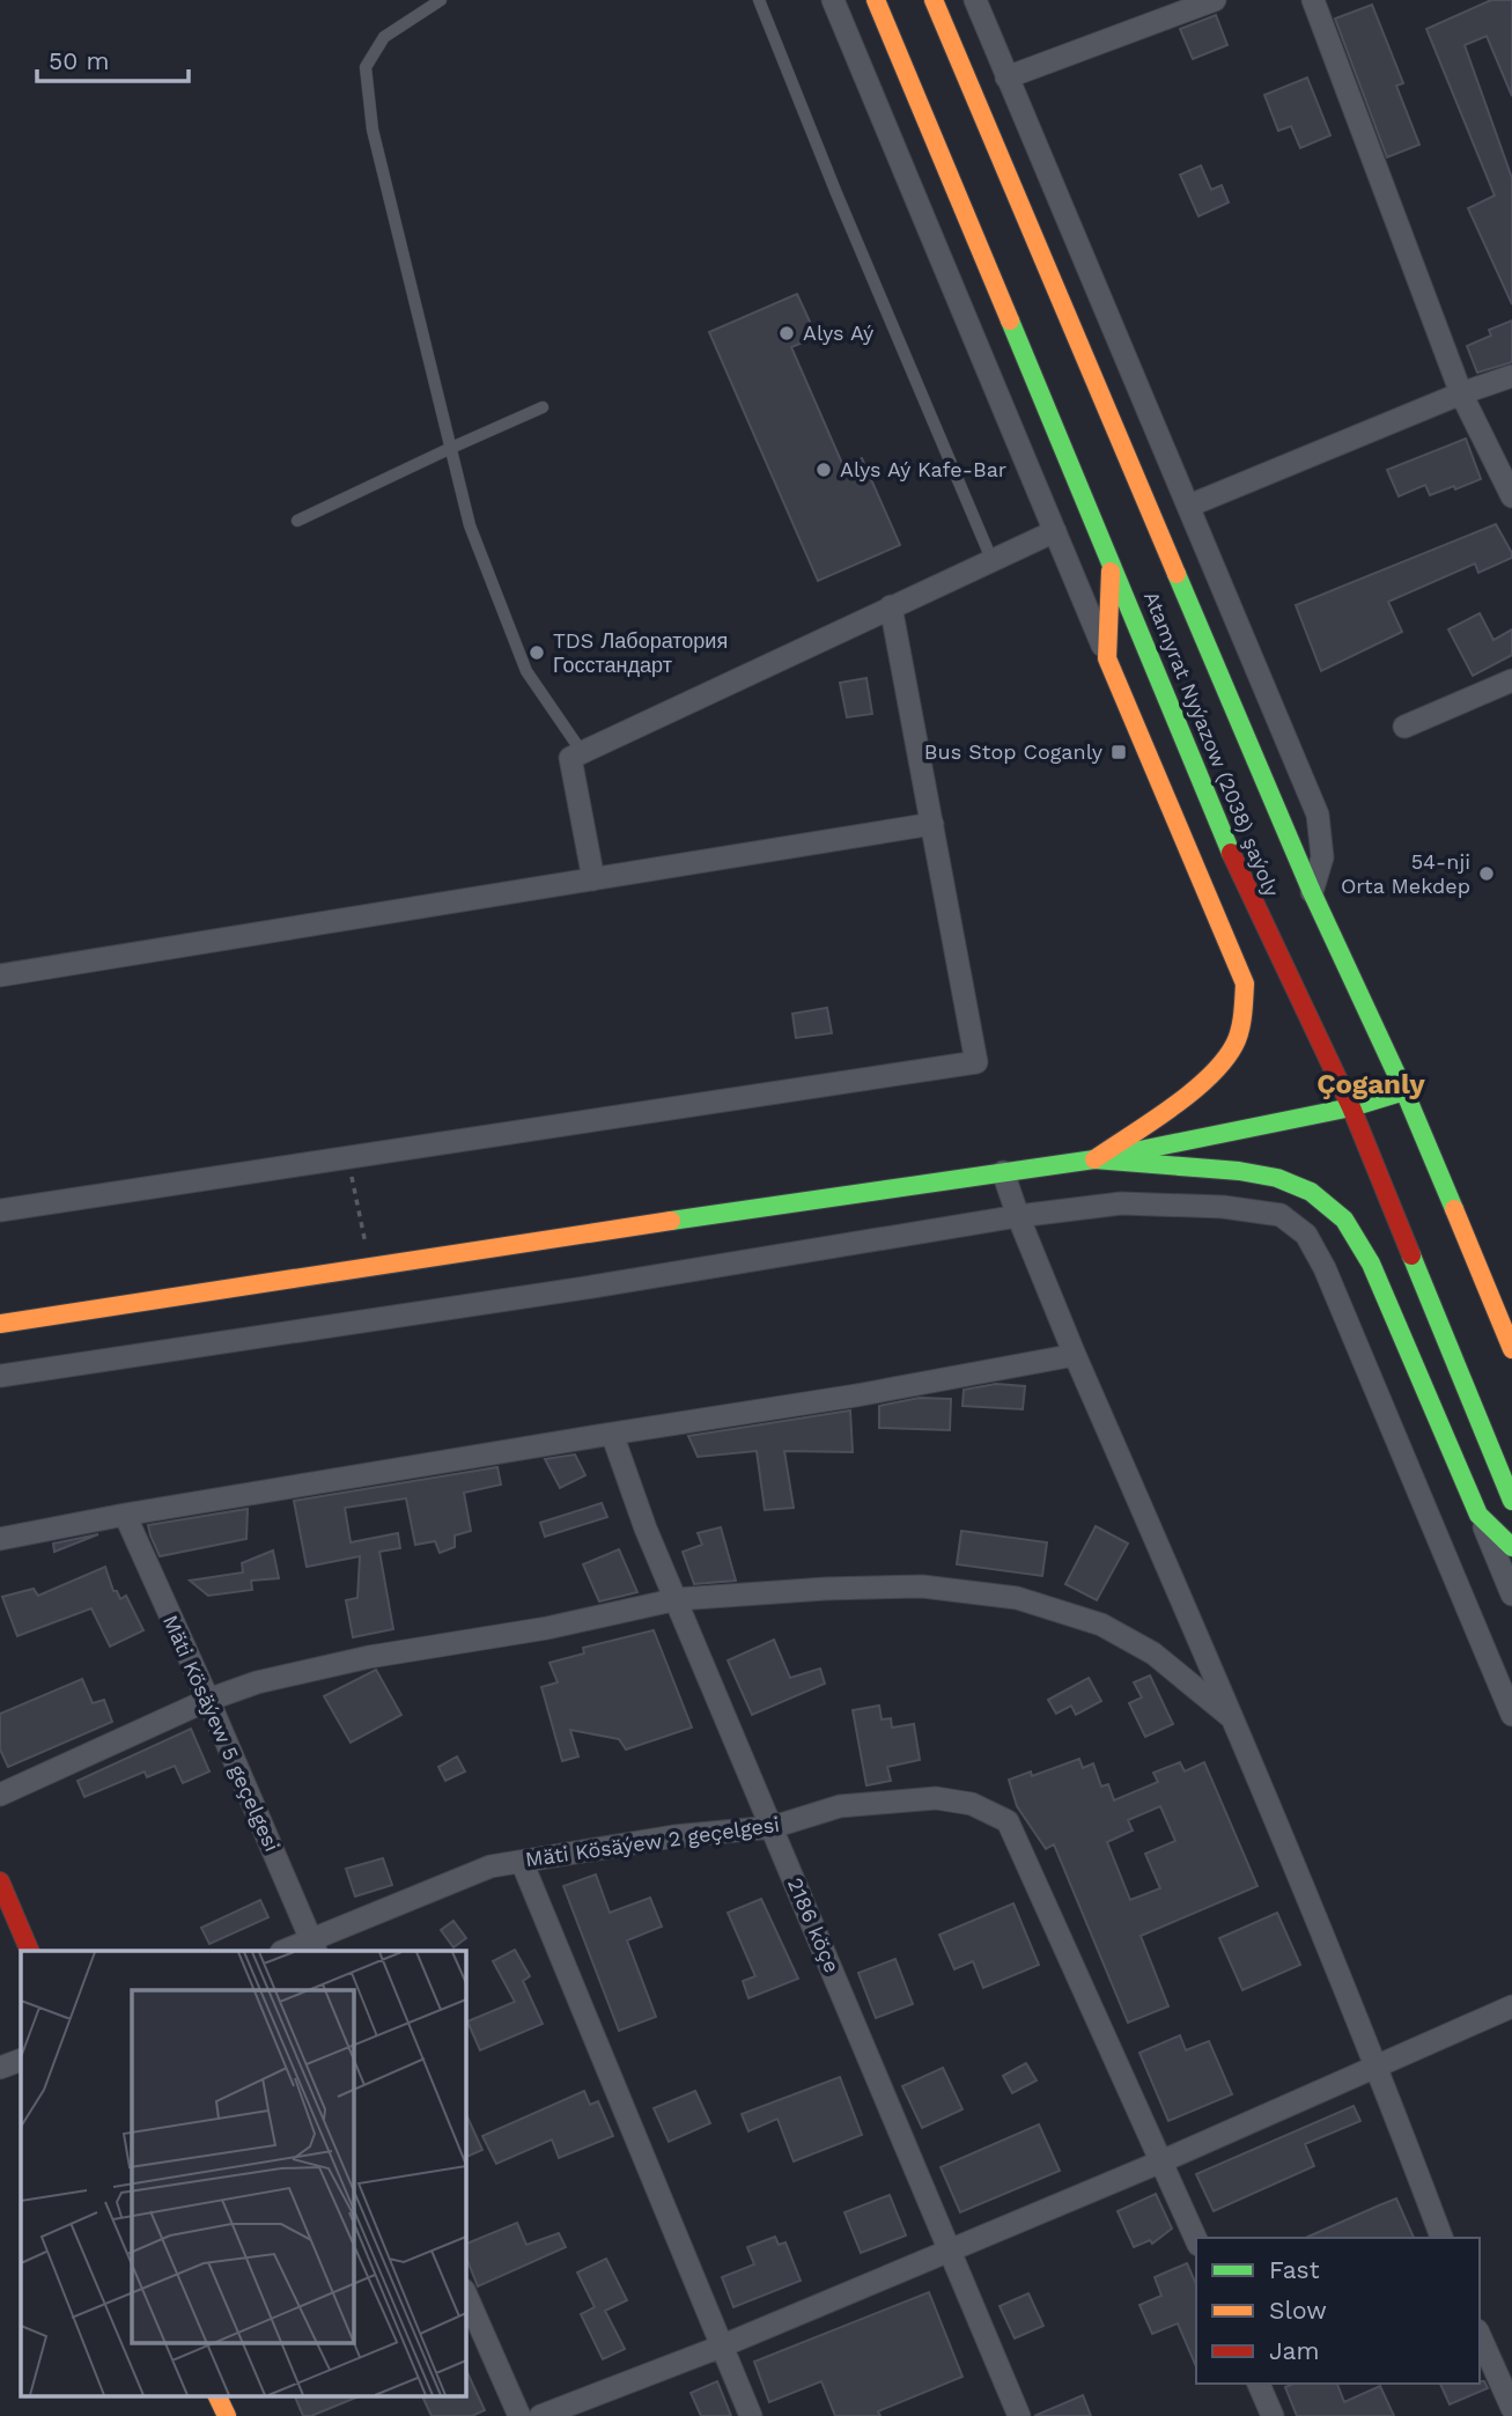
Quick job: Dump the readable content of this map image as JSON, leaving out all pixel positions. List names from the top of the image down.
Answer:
{
  "streets": {
    "main road": ["Atamyrat Nyýazow (2038) şaýoly"],
    "street": ["Mäti Kösäýew 5 geçelgesi", "Mäti Kösäýew 2 geçelgesi", "2186 köçe"]
  },
  "crossings": [
    ["Mäti Kösäýew 5 geçelgesi", "Mäti Kösäýew 2 geçelgesi"],
    ["Mäti Kösäýew 2 geçelgesi", "2186 köçe"]
  ],
  "districts": ["Çoganly"],
  "places": {
    "other": [
      "Alys Aý",
      "Alys Aý Kafe-Bar",
      "TDS Лаборатория Госстандарт",
      "54-nji Orta Mekdep"
    ],
    "transit": ["Bus Stop Coganly"]
  },
  "legend": ["Fast", "Slow", "Jam"],
  "scale_bar": "50 m"
}
